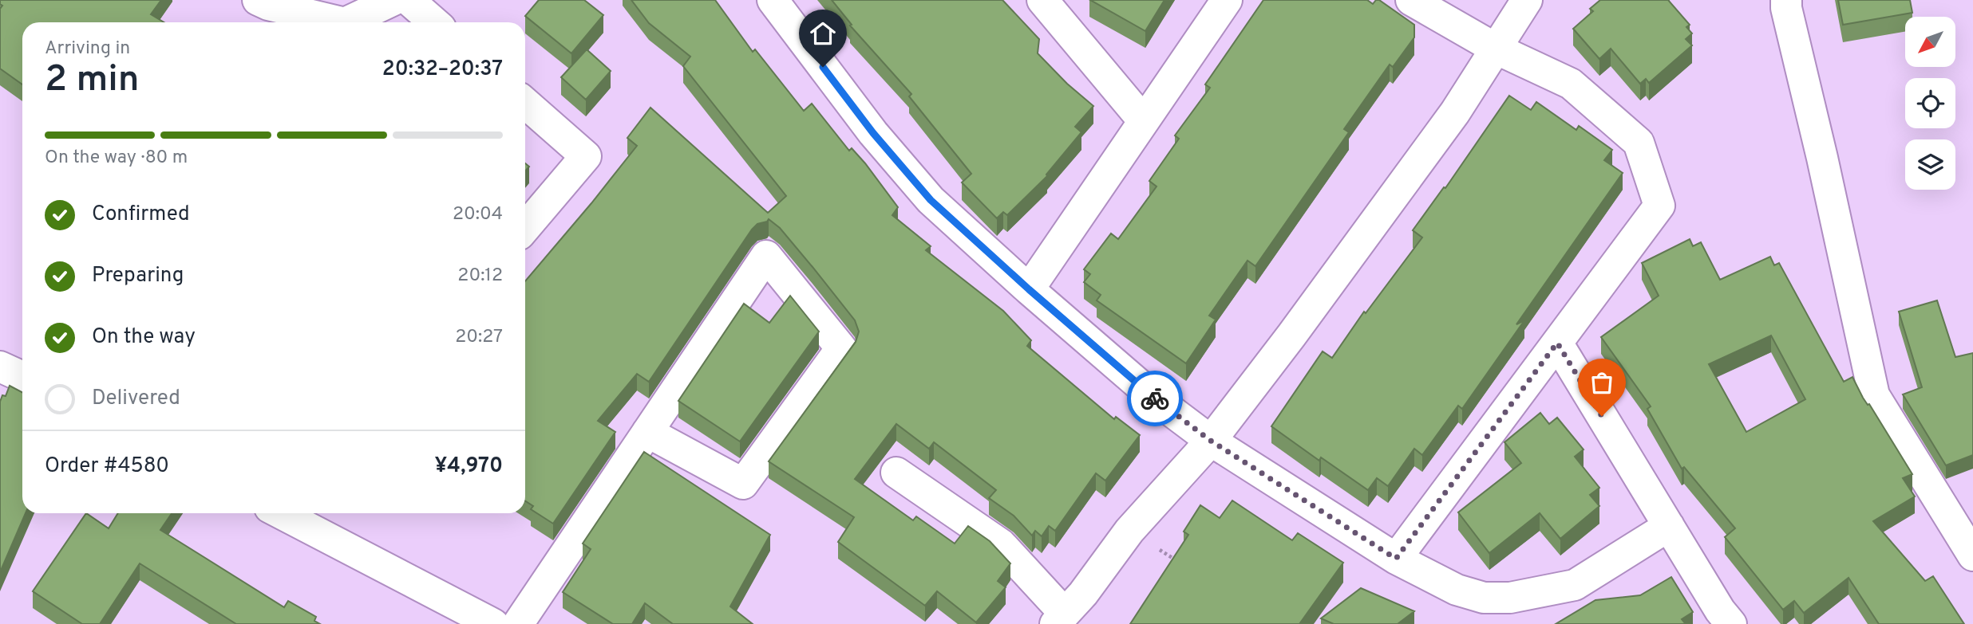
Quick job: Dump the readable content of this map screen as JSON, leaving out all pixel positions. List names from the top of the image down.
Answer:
{
  "north": "bottom left",
  "page": {
    "heading": ["2 min", "Arriving in", "20:32–20:37"],
    "panel": ["Order #4580", "¥4,970"],
    "bar": "On the way · 80 m",
    "list": [
      ["Confirmed", "20:04"],
      ["Preparing", "20:12"],
      ["On the way", "20:27"],
      "Delivered"
    ]
  }
}
